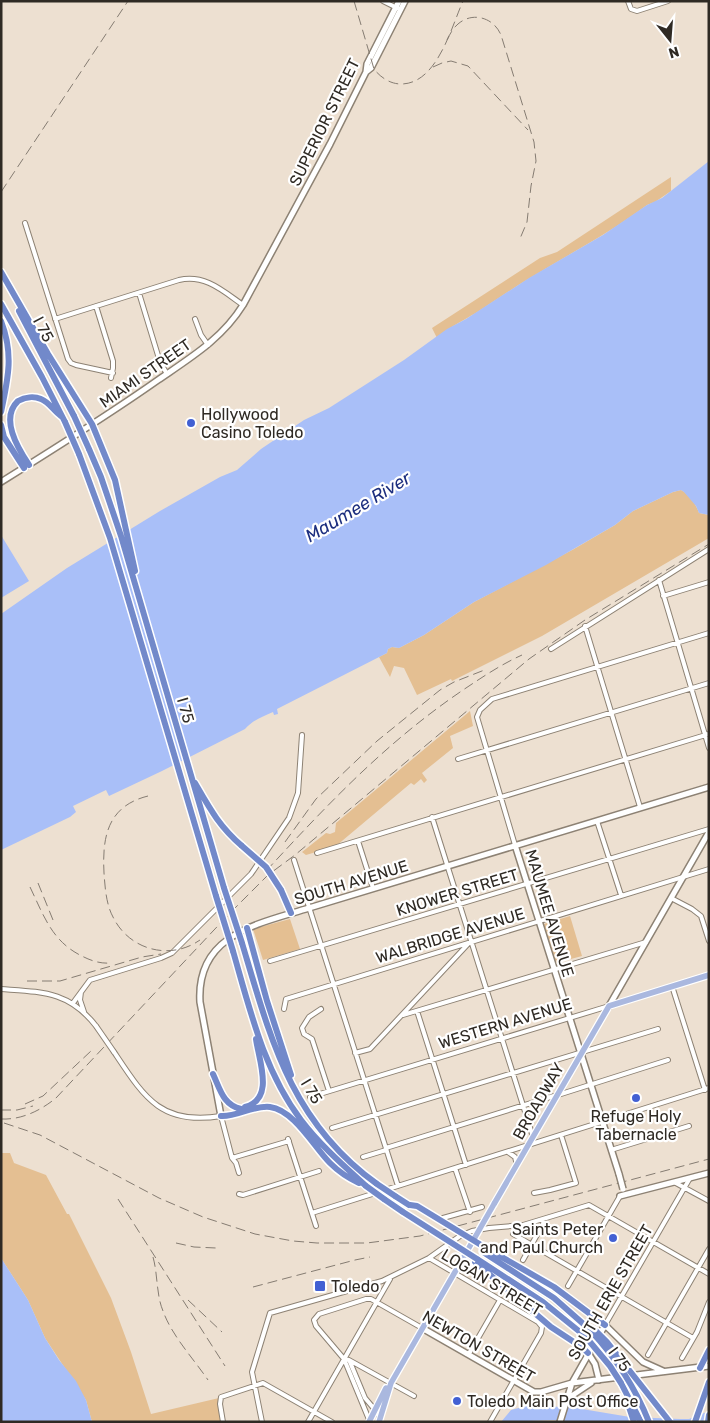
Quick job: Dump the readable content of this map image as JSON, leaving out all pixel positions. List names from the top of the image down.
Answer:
{
  "streets": {
    "highway": ["I 75"],
    "main road": ["WESTERN AVENUE", "BROADWAY"],
    "street": [
      "SUPERIOR STREET",
      "MIAMI STREET",
      "SOUTH AVENUE",
      "KNOWER STREET",
      "MAUMEE AVENUE",
      "WALBRIDGE AVENUE",
      "LOGAN STREET",
      "SOUTH ERIE STREET",
      "NEWTON STREET"
    ]
  },
  "crossings": [
    ["SUPERIOR STREET", "MIAMI STREET"],
    ["SOUTH AVENUE", "MAUMEE AVENUE"],
    ["KNOWER STREET", "MAUMEE AVENUE"],
    ["KNOWER STREET", "BROADWAY"],
    ["MAUMEE AVENUE", "WALBRIDGE AVENUE"],
    ["MAUMEE AVENUE", "WESTERN AVENUE"],
    ["MAUMEE AVENUE", "BROADWAY"],
    ["WALBRIDGE AVENUE", "BROADWAY"],
    ["WESTERN AVENUE", "BROADWAY"],
    ["BROADWAY", "LOGAN STREET"],
    ["BROADWAY", "NEWTON STREET"],
    ["LOGAN STREET", "NEWTON STREET"],
    ["SOUTH ERIE STREET", "NEWTON STREET"]
  ],
  "water": ["Maumee River"],
  "places": {
    "other": [
      "Hollywood Casino Toledo",
      "Refuge Holy Tabernacle",
      "Saints Peter and Paul Church",
      "Toledo Main Post Office"
    ],
    "transit": ["Toledo"]
  },
  "north": "bottom"
}
